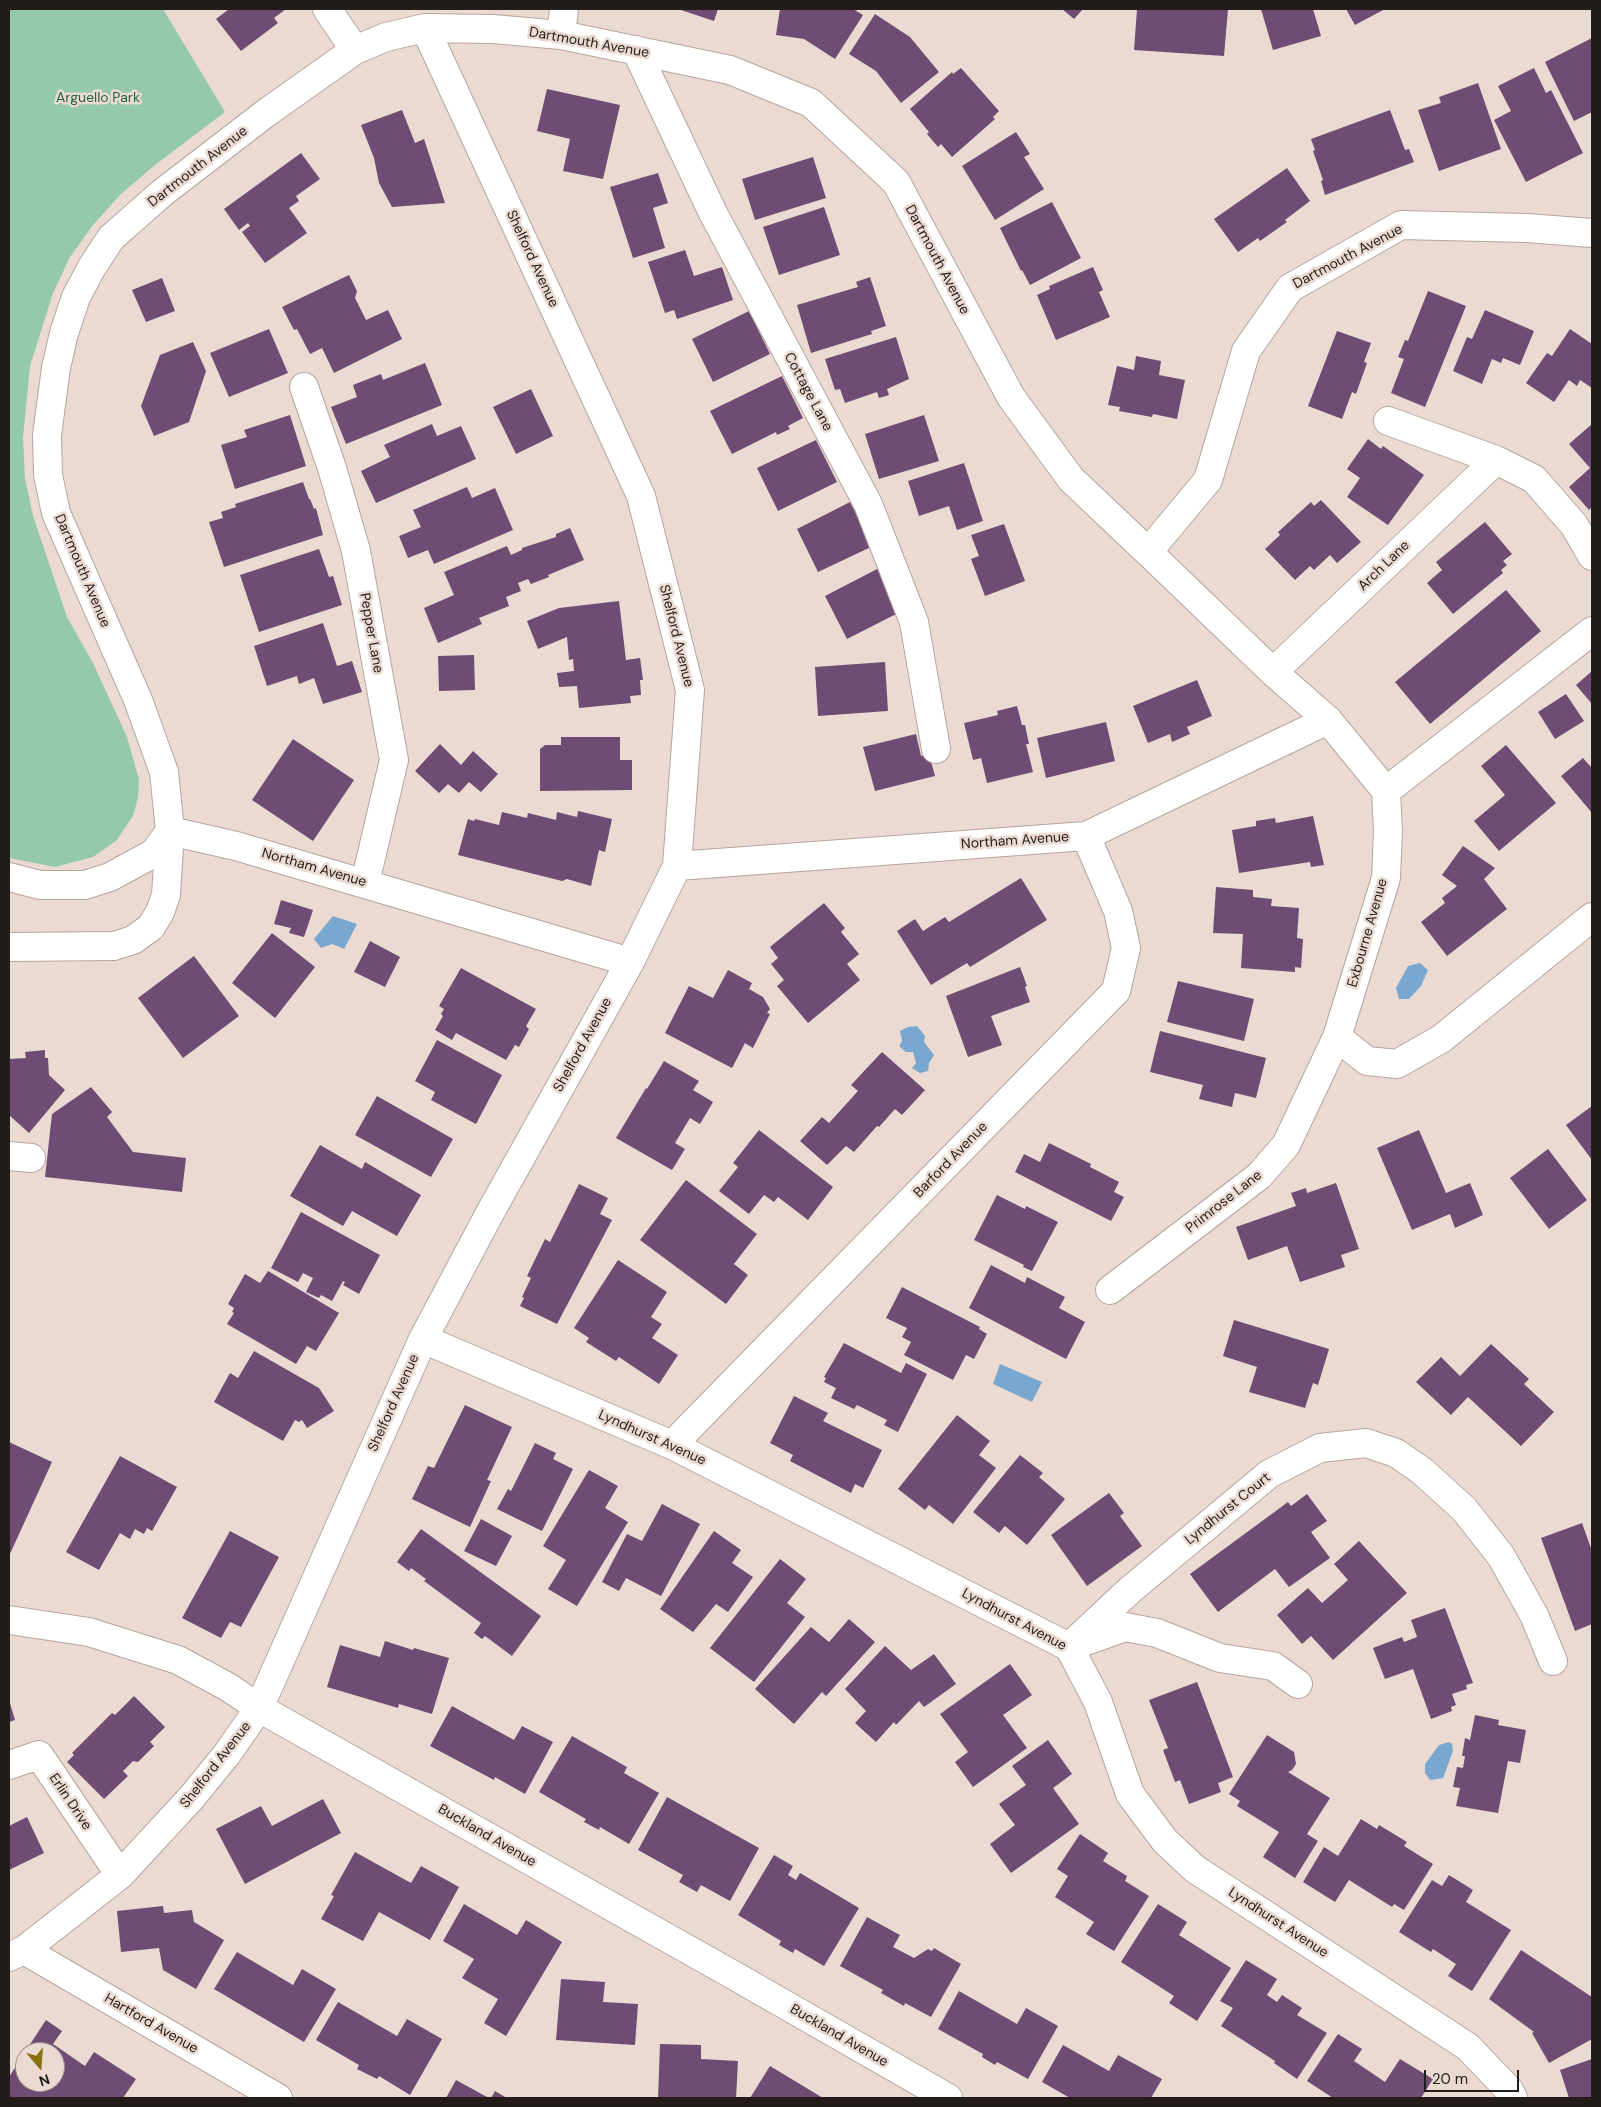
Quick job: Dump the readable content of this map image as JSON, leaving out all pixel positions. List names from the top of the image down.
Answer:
{
  "streets": {
    "street": [
      "Dartmouth Avenue",
      "Shelford Avenue",
      "Cottage Lane",
      "Arch Lane",
      "Pepper Lane",
      "Northam Avenue",
      "Exbourne Avenue",
      "Barford Avenue",
      "Primrose Lane",
      "Lyndhurst Avenue",
      "Lyndhurst Court",
      "Erlin Drive",
      "Buckland Avenue",
      "Hartford Avenue"
    ]
  },
  "crossings": [
    ["Dartmouth Avenue", "Shelford Avenue"],
    ["Dartmouth Avenue", "Cottage Lane"],
    ["Dartmouth Avenue", "Northam Avenue"],
    ["Shelford Avenue", "Northam Avenue"],
    ["Shelford Avenue", "Lyndhurst Avenue"],
    ["Shelford Avenue", "Erlin Drive"],
    ["Shelford Avenue", "Buckland Avenue"],
    ["Shelford Avenue", "Hartford Avenue"],
    ["Pepper Lane", "Northam Avenue"],
    ["Northam Avenue", "Barford Avenue"],
    ["Exbourne Avenue", "Primrose Lane"],
    ["Barford Avenue", "Lyndhurst Avenue"],
    ["Lyndhurst Avenue", "Lyndhurst Court"]
  ],
  "parks": ["Arguello Park"],
  "scale_bar": "20 m",
  "north": "bottom"
}
